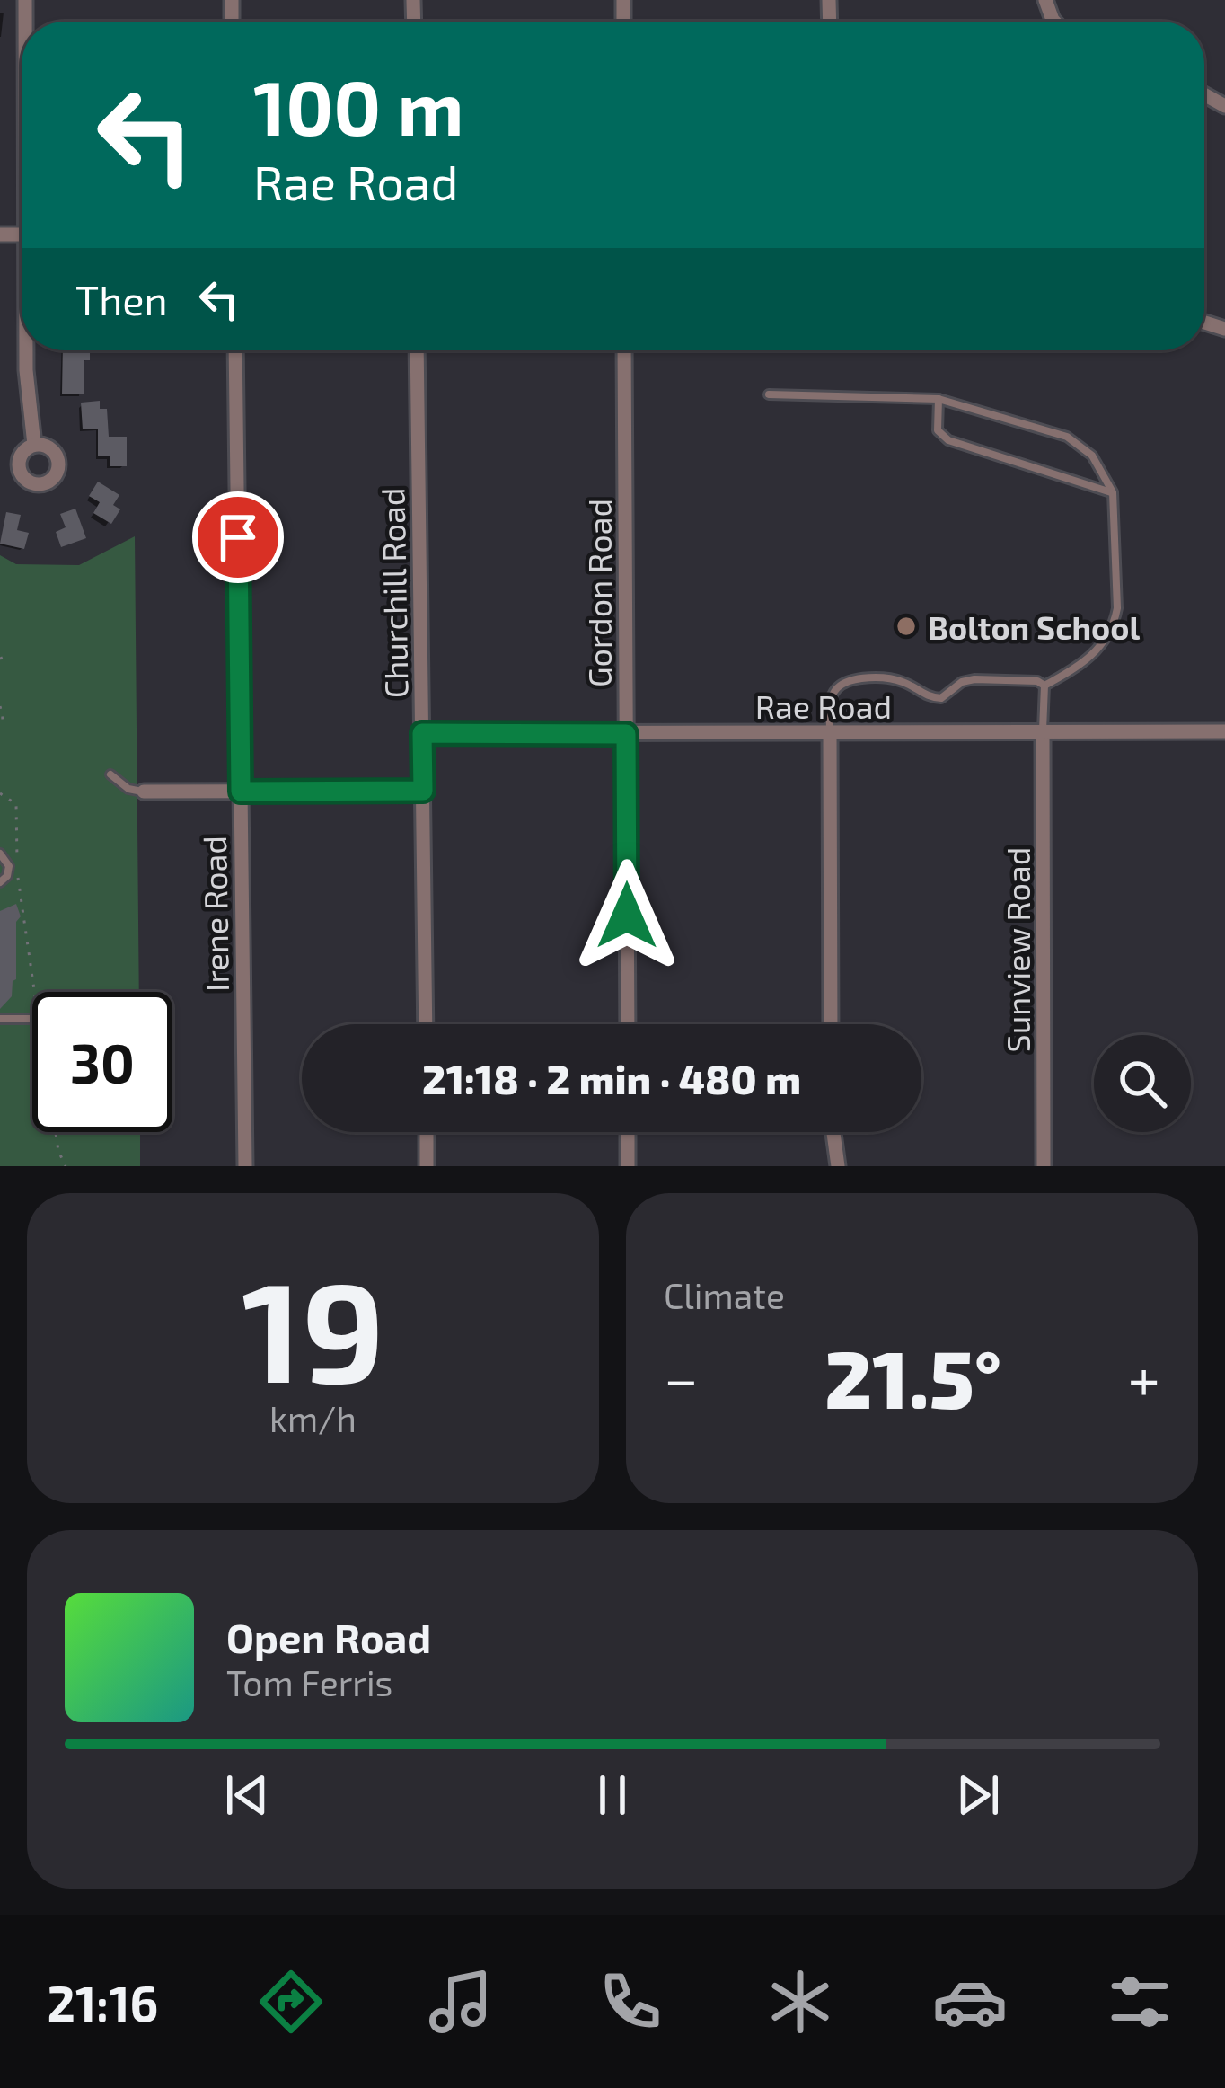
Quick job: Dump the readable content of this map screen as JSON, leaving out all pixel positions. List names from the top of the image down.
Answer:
{
  "streets": {
    "street": [
      "Churchill Road",
      "Gordon Road",
      "Rae Road",
      "Irene Road",
      "Sunview Road"
    ]
  },
  "crossings": [
    ["Churchill Road", "Rae Road"],
    ["Gordon Road", "Rae Road"],
    ["Rae Road", "Sunview Road"]
  ],
  "places": ["Bolton School"],
  "page": {
    "turn": ["100 m", "Rae Road"],
    "then": "Then",
    "limit": "30",
    "trip": "21:18 · 2 min · 480 m",
    "tile": [
      ["19", "km/h"],
      "Climate"
    ],
    "heat": ["−", "21.5°", "+"],
    "song": ["Open Road", "Tom Ferris"],
    "tabs": "21:16"
  }
}
